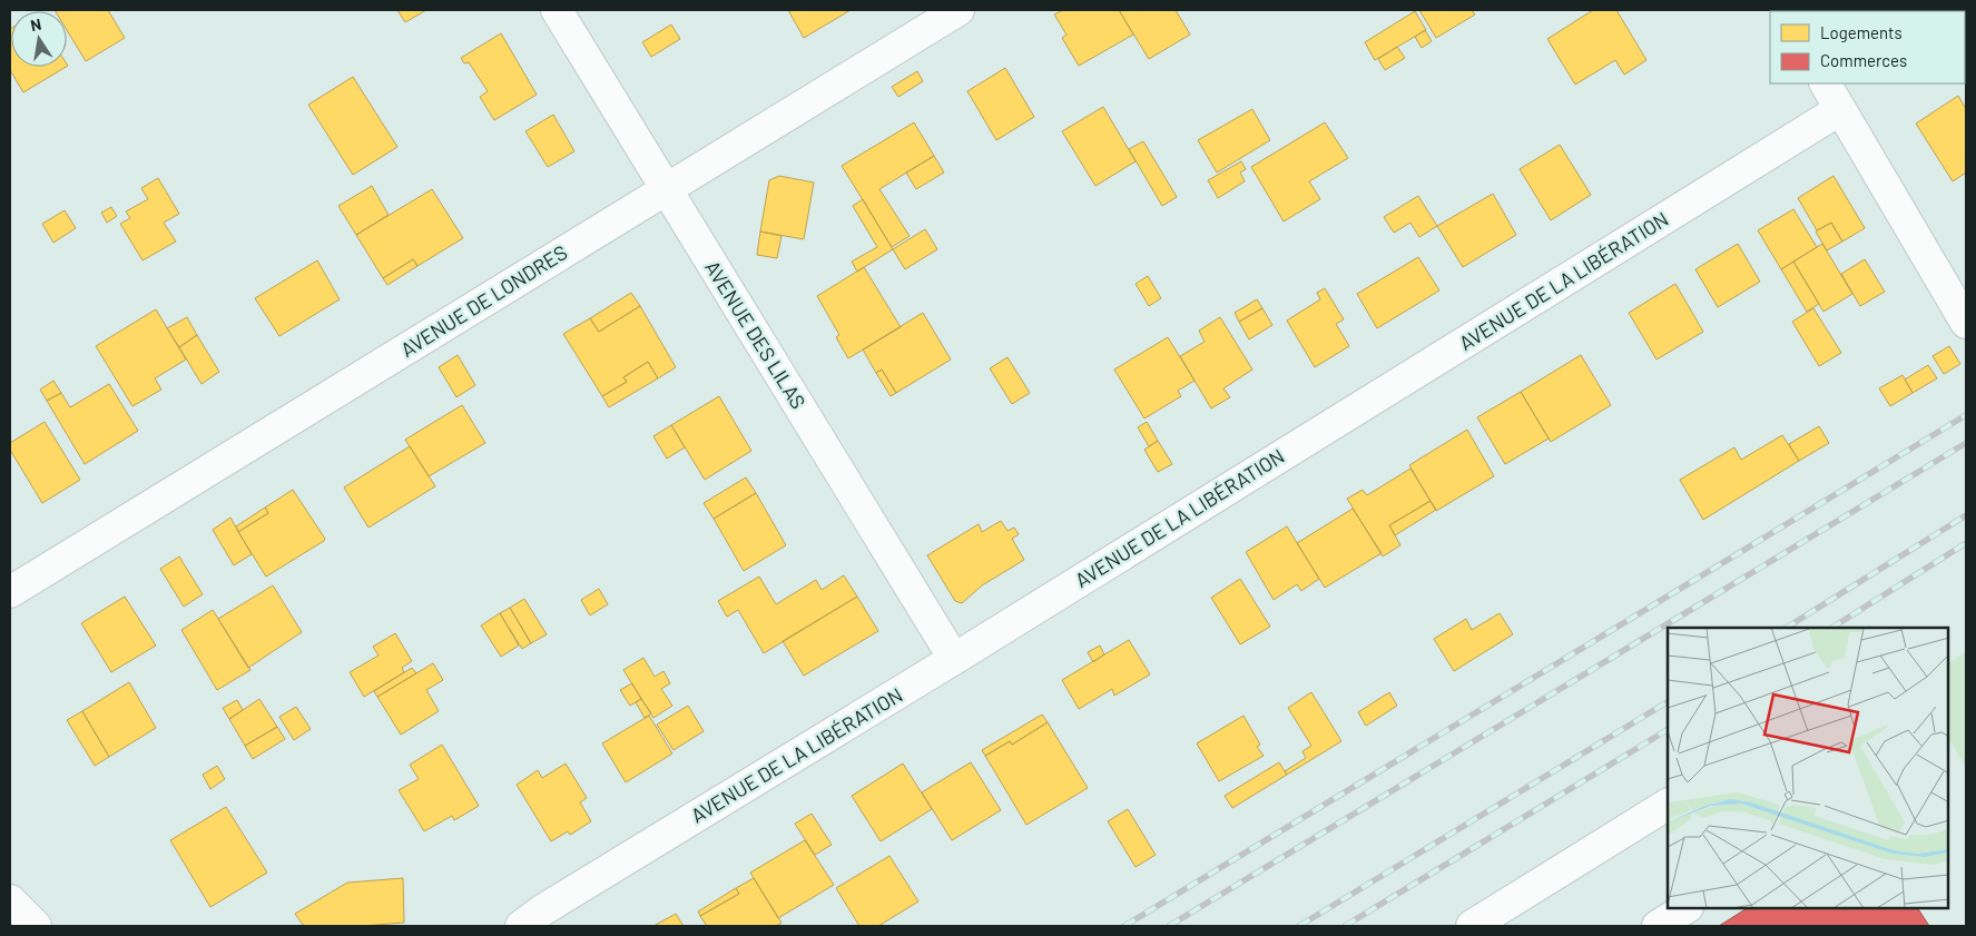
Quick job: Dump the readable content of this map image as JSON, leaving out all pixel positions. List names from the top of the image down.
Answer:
{
  "streets": {
    "street": ["AVENUE DE LA LIBÉRATION", "AVENUE DE LONDRES", "AVENUE DES LILAS"]
  },
  "crossings": [
    ["AVENUE DE LA LIBÉRATION", "AVENUE DES LILAS"],
    ["AVENUE DE LONDRES", "AVENUE DES LILAS"]
  ],
  "legend": ["Logements", "Commerces"],
  "north": "top"
}
